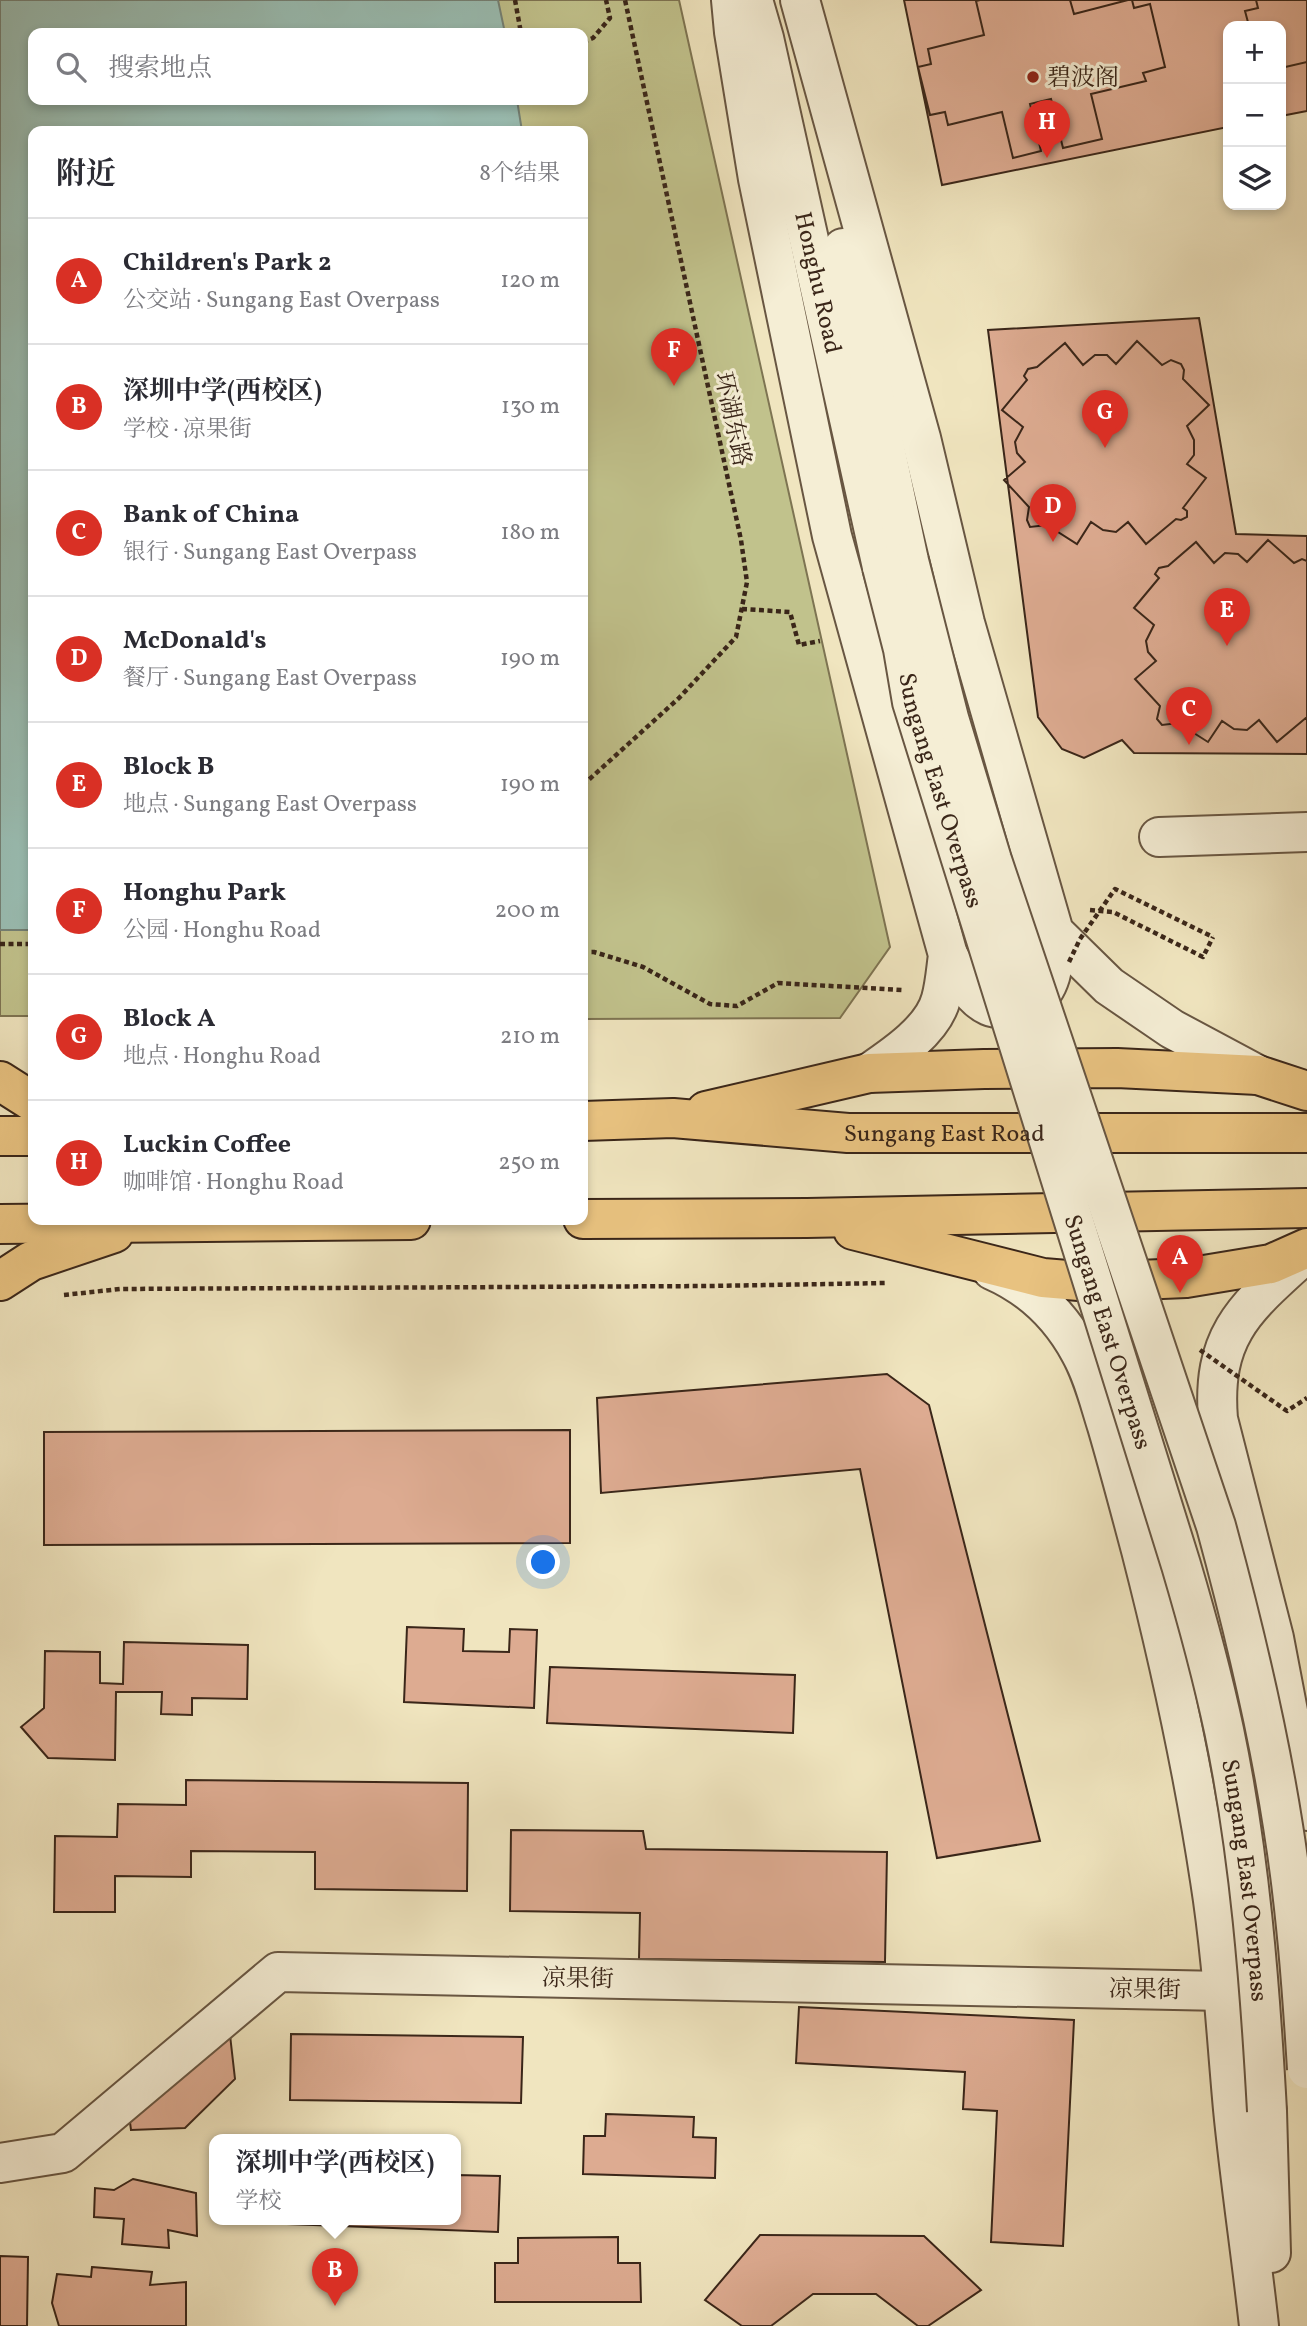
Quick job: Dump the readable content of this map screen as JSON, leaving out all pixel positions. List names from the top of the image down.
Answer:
{
  "streets": {
    "main road": ["Sungang East Road"],
    "street": ["Honghu Road", "Sungang East Overpass", "凉果街"],
    "path": ["环湖东路"]
  },
  "crossings": [
    ["Honghu Road", "Sungang East Overpass"]
  ],
  "places": ["碧波阁"],
  "page": {
    "map_buttons": ["+", "−"],
    "search": "搜索地点",
    "pins": [
      "H",
      "F",
      "G",
      "D",
      "E",
      "C",
      "A",
      "B"
    ],
    "heading": ["附近", "8个结果"],
    "list": [
      {
        "mark": "A",
        "name": "Children's Park 2",
        "note": "公交站 · Sungang East Overpass",
        "value": "120 m"
      },
      {
        "mark": "B",
        "name": "深圳中学(西校区)",
        "note": "学校 · 凉果街",
        "value": "130 m"
      },
      {
        "mark": "C",
        "name": "Bank of China",
        "note": "银行 · Sungang East Overpass",
        "value": "180 m"
      },
      {
        "mark": "D",
        "name": "McDonald's",
        "note": "餐厅 · Sungang East Overpass",
        "value": "190 m"
      },
      {
        "mark": "E",
        "name": "Block B",
        "note": "地点 · Sungang East Overpass",
        "value": "190 m"
      },
      {
        "mark": "F",
        "name": "Honghu Park",
        "note": "公园 · Honghu Road",
        "value": "200 m"
      },
      {
        "mark": "G",
        "name": "Block A",
        "note": "地点 · Honghu Road",
        "value": "210 m"
      },
      {
        "mark": "H",
        "name": "Luckin Coffee",
        "note": "咖啡馆 · Honghu Road",
        "value": "250 m"
      }
    ],
    "popup": ["深圳中学(西校区)", "学校"]
  }
}
